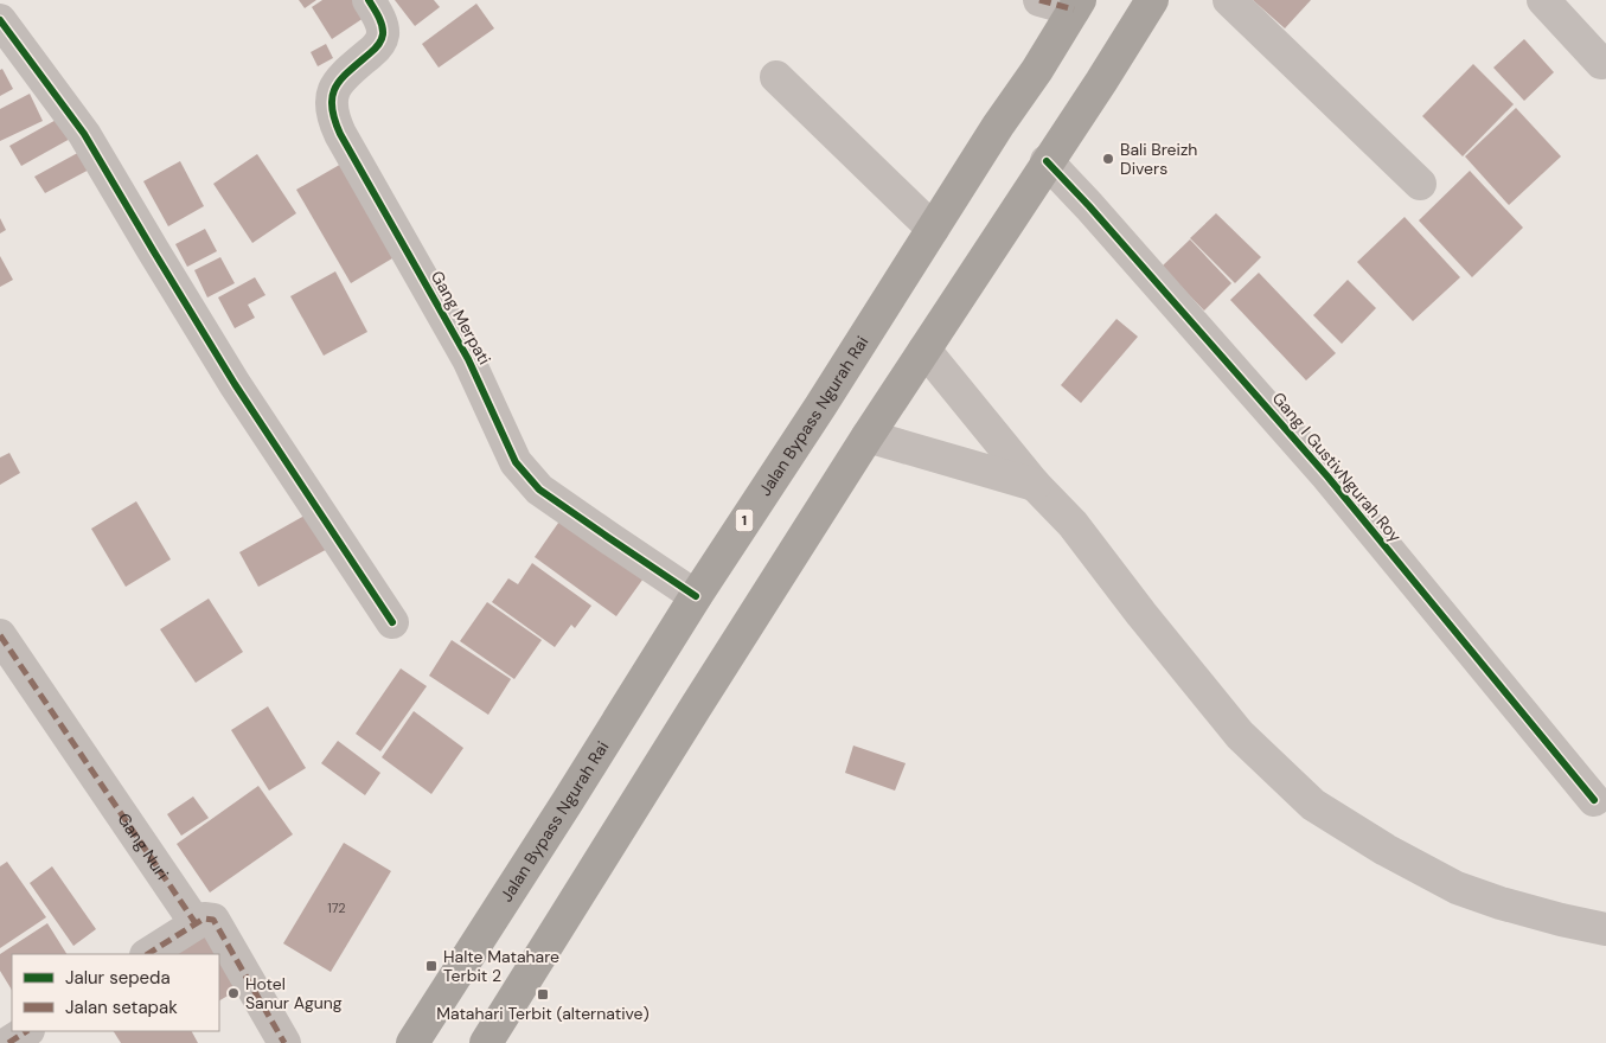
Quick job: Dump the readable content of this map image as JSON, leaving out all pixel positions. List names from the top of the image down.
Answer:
{
  "streets": {
    "highway": ["Jalan Bypass Ngurah Rai", "1"],
    "street": ["Gang Merpati", "Gang I GustivNgurah Roy", "Gang Nuri"]
  },
  "crossings": [
    ["Gang Merpati", "Jalan Bypass Ngurah Rai"]
  ],
  "places": {
    "other": ["Bali Breizh Divers", "Hotel Sanur Agung"],
    "transit": ["Halte Matahare Terbit 2", "Matahari Terbit (alternative)"]
  },
  "house_numbers": ["172"],
  "legend": ["Jalur sepeda", "Jalan setapak"]
}
